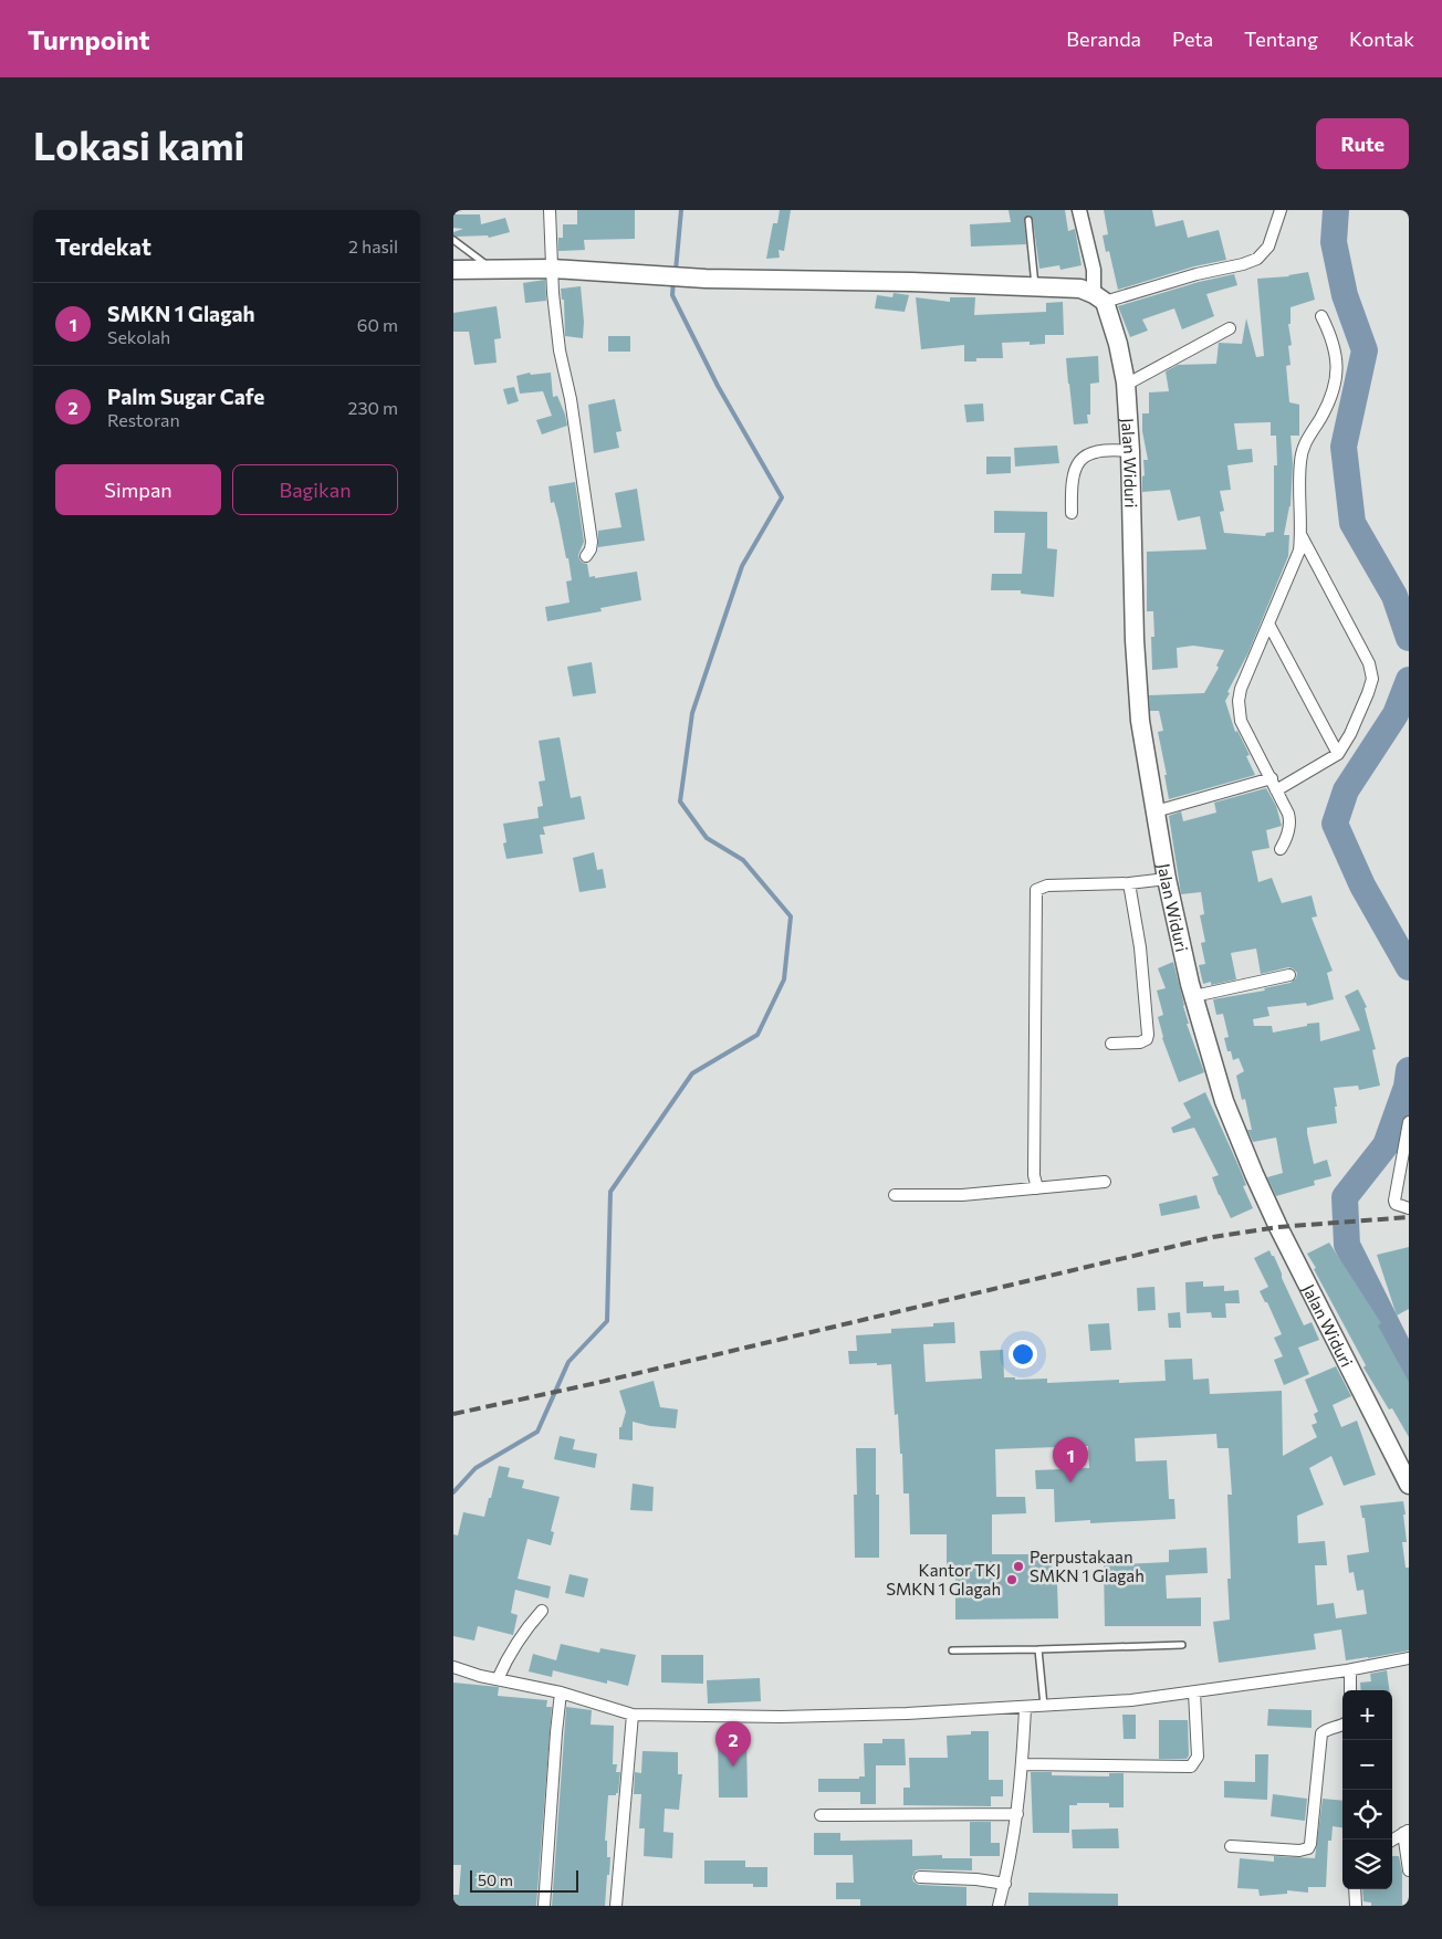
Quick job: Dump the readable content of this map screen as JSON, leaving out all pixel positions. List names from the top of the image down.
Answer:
{
  "streets": {
    "main road": ["Jalan Widuri"]
  },
  "places": ["Perpustakaan SMKN 1 Glagah", "Kantor TKJ SMKN 1 Glagah"],
  "scale_bar": "50 m",
  "page": {
    "header": "Turnpoint",
    "nav": [
      "Beranda",
      "Peta",
      "Tentang",
      "Kontak"
    ],
    "buttons": [
      "Rute",
      ["Simpan", "Bagikan"]
    ],
    "title": "Lokasi kami",
    "heading": ["Terdekat", "2 hasil"],
    "list": [
      {
        "mark": "1",
        "name": "SMKN 1 Glagah",
        "note": "Sekolah",
        "value": "60 m"
      },
      {
        "mark": "2",
        "name": "Palm Sugar Cafe",
        "note": "Restoran",
        "value": "230 m"
      }
    ],
    "pins": ["1", "2"],
    "map_buttons": ["+", "−"],
    "scale": "50 m"
  }
}
